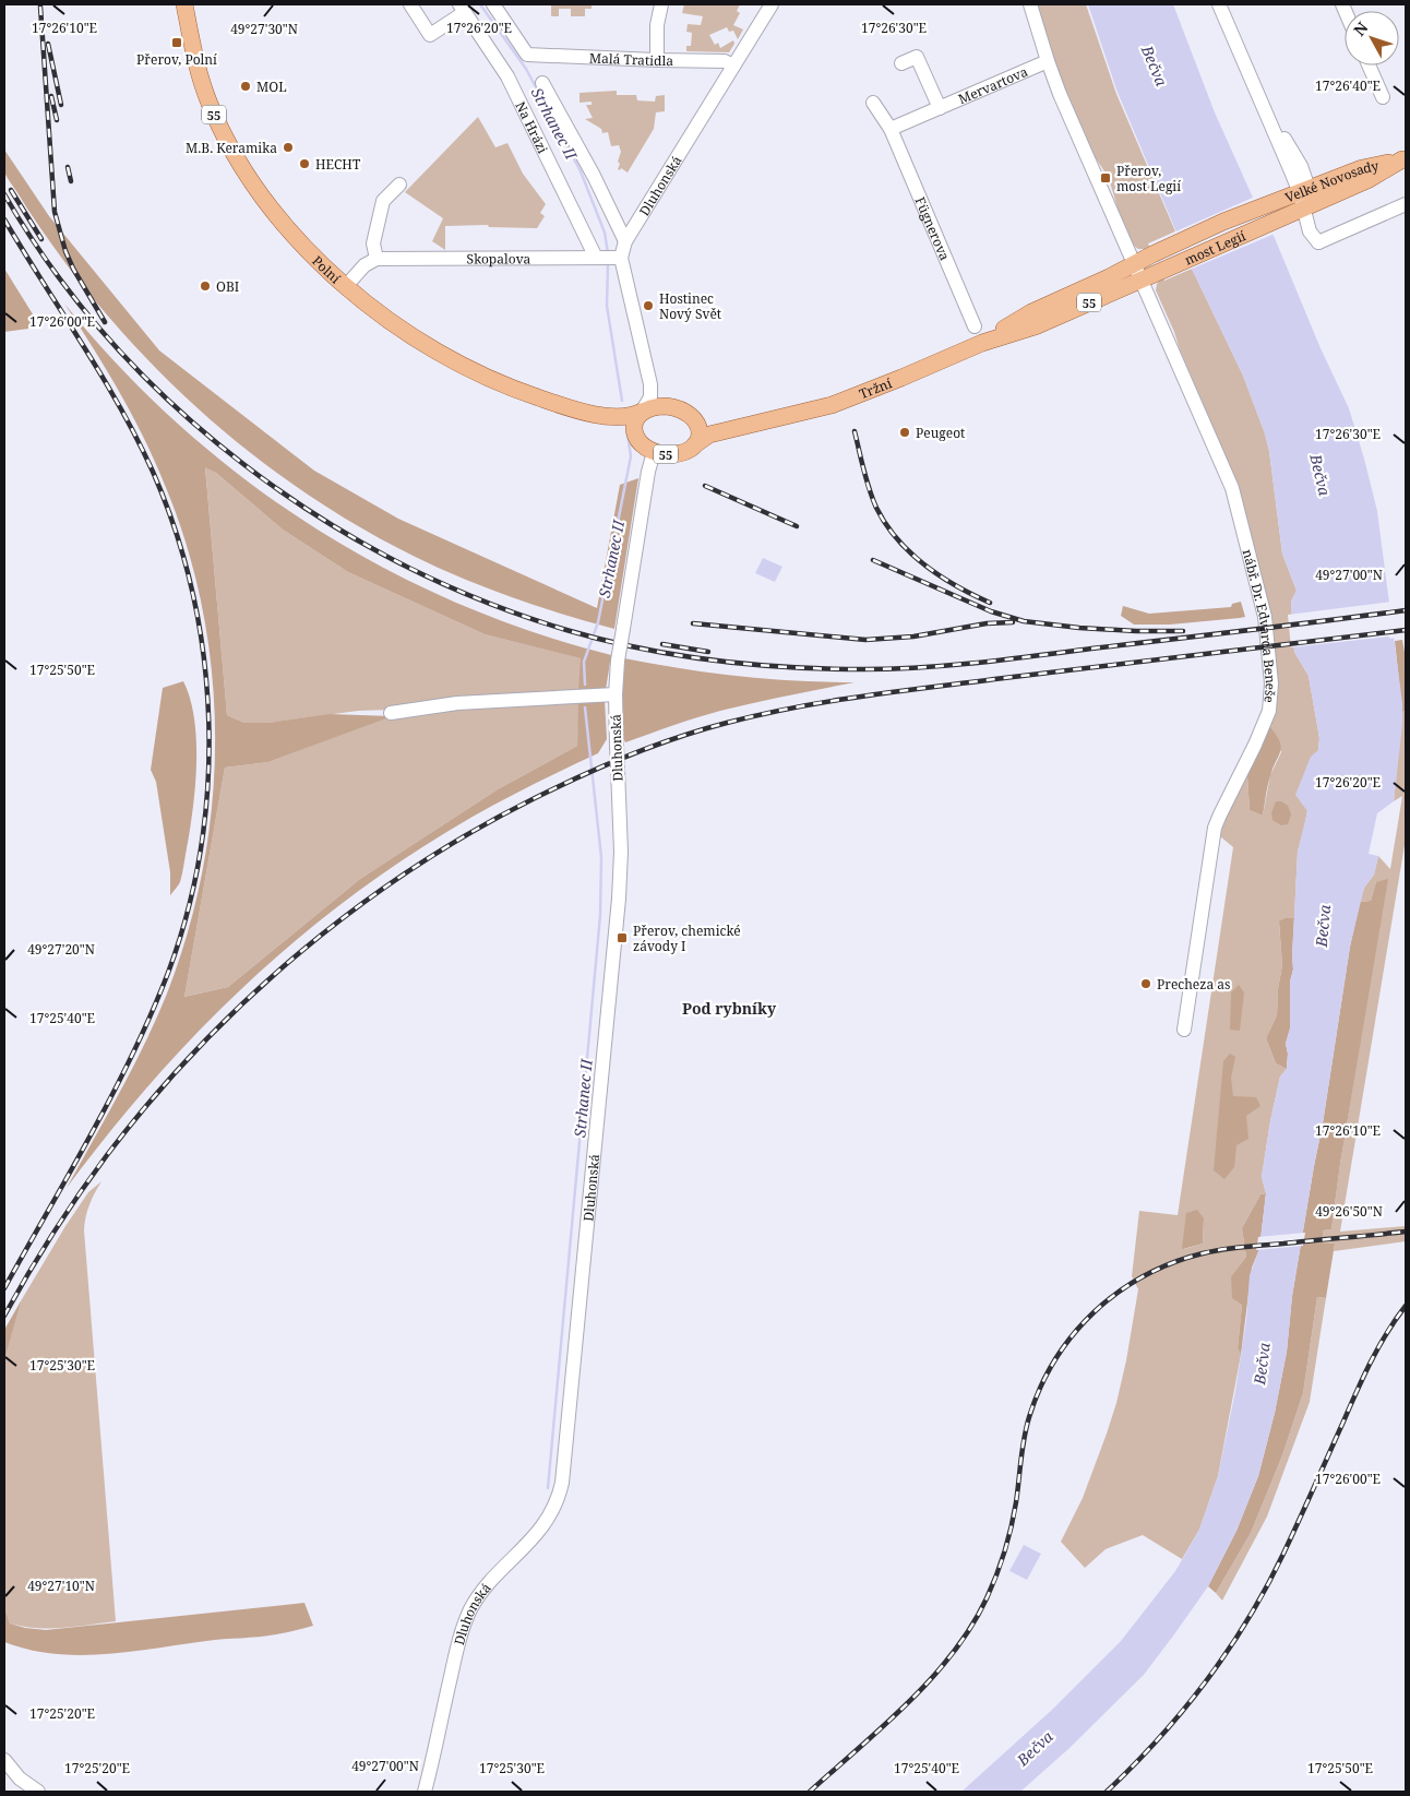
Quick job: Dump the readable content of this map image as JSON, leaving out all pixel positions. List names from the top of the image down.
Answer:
{
  "streets": {
    "main road": [
      "55",
      "Velké Novosady",
      "Dluhonská",
      "most Legií",
      "Polní",
      "Tržní"
    ],
    "street": [
      "Malá Tratidla",
      "Mervartova",
      "Na Hrázi",
      "Fügnerova",
      "Skopalova",
      "nábř. Dr. Edvarda Beneše"
    ]
  },
  "crossings": [
    ["Malá Tratidla", "Dluhonská"],
    ["Mervartova", "Fügnerova"],
    ["Mervartova", "nábř. Dr. Edvarda Beneše"],
    ["55", "Dluhonská"],
    ["55", "Polní"],
    ["55", "Tržní"],
    ["Na Hrázi", "Skopalova"],
    ["Velké Novosady", "most Legií"],
    ["Dluhonská", "Skopalova"],
    ["Dluhonská", "Polní"],
    ["Dluhonská", "Tržní"],
    ["most Legií", "Tržní"],
    ["Polní", "Tržní"],
    ["Tržní", "nábř. Dr. Edvarda Beneše"]
  ],
  "districts": ["Pod rybníky"],
  "water": ["Bečva", "Strhanec II"],
  "places": {
    "transit": ["Přerov, Polní", "Přerov, most Legií", "Přerov, chemické závody I"],
    "other": [
      "MOL",
      "M.B. Keramika",
      "HECHT",
      "OBI",
      "Hostinec Nový Svět",
      "Peugeot",
      "Precheza as"
    ]
  },
  "north": "top left",
  "coordinates": [
    "17°26'10\"E",
    "17°26'20\"E",
    "17°26'30\"E",
    "49°27'30\"N",
    "17°26'40\"E",
    "17°26'00\"E",
    "49°27'00\"N",
    "17°25'50\"E",
    "49°27'20\"N",
    "17°25'40\"E",
    "49°26'50\"N",
    "17°25'30\"E",
    "49°27'10\"N",
    "17°25'20\"E"
  ]
}
